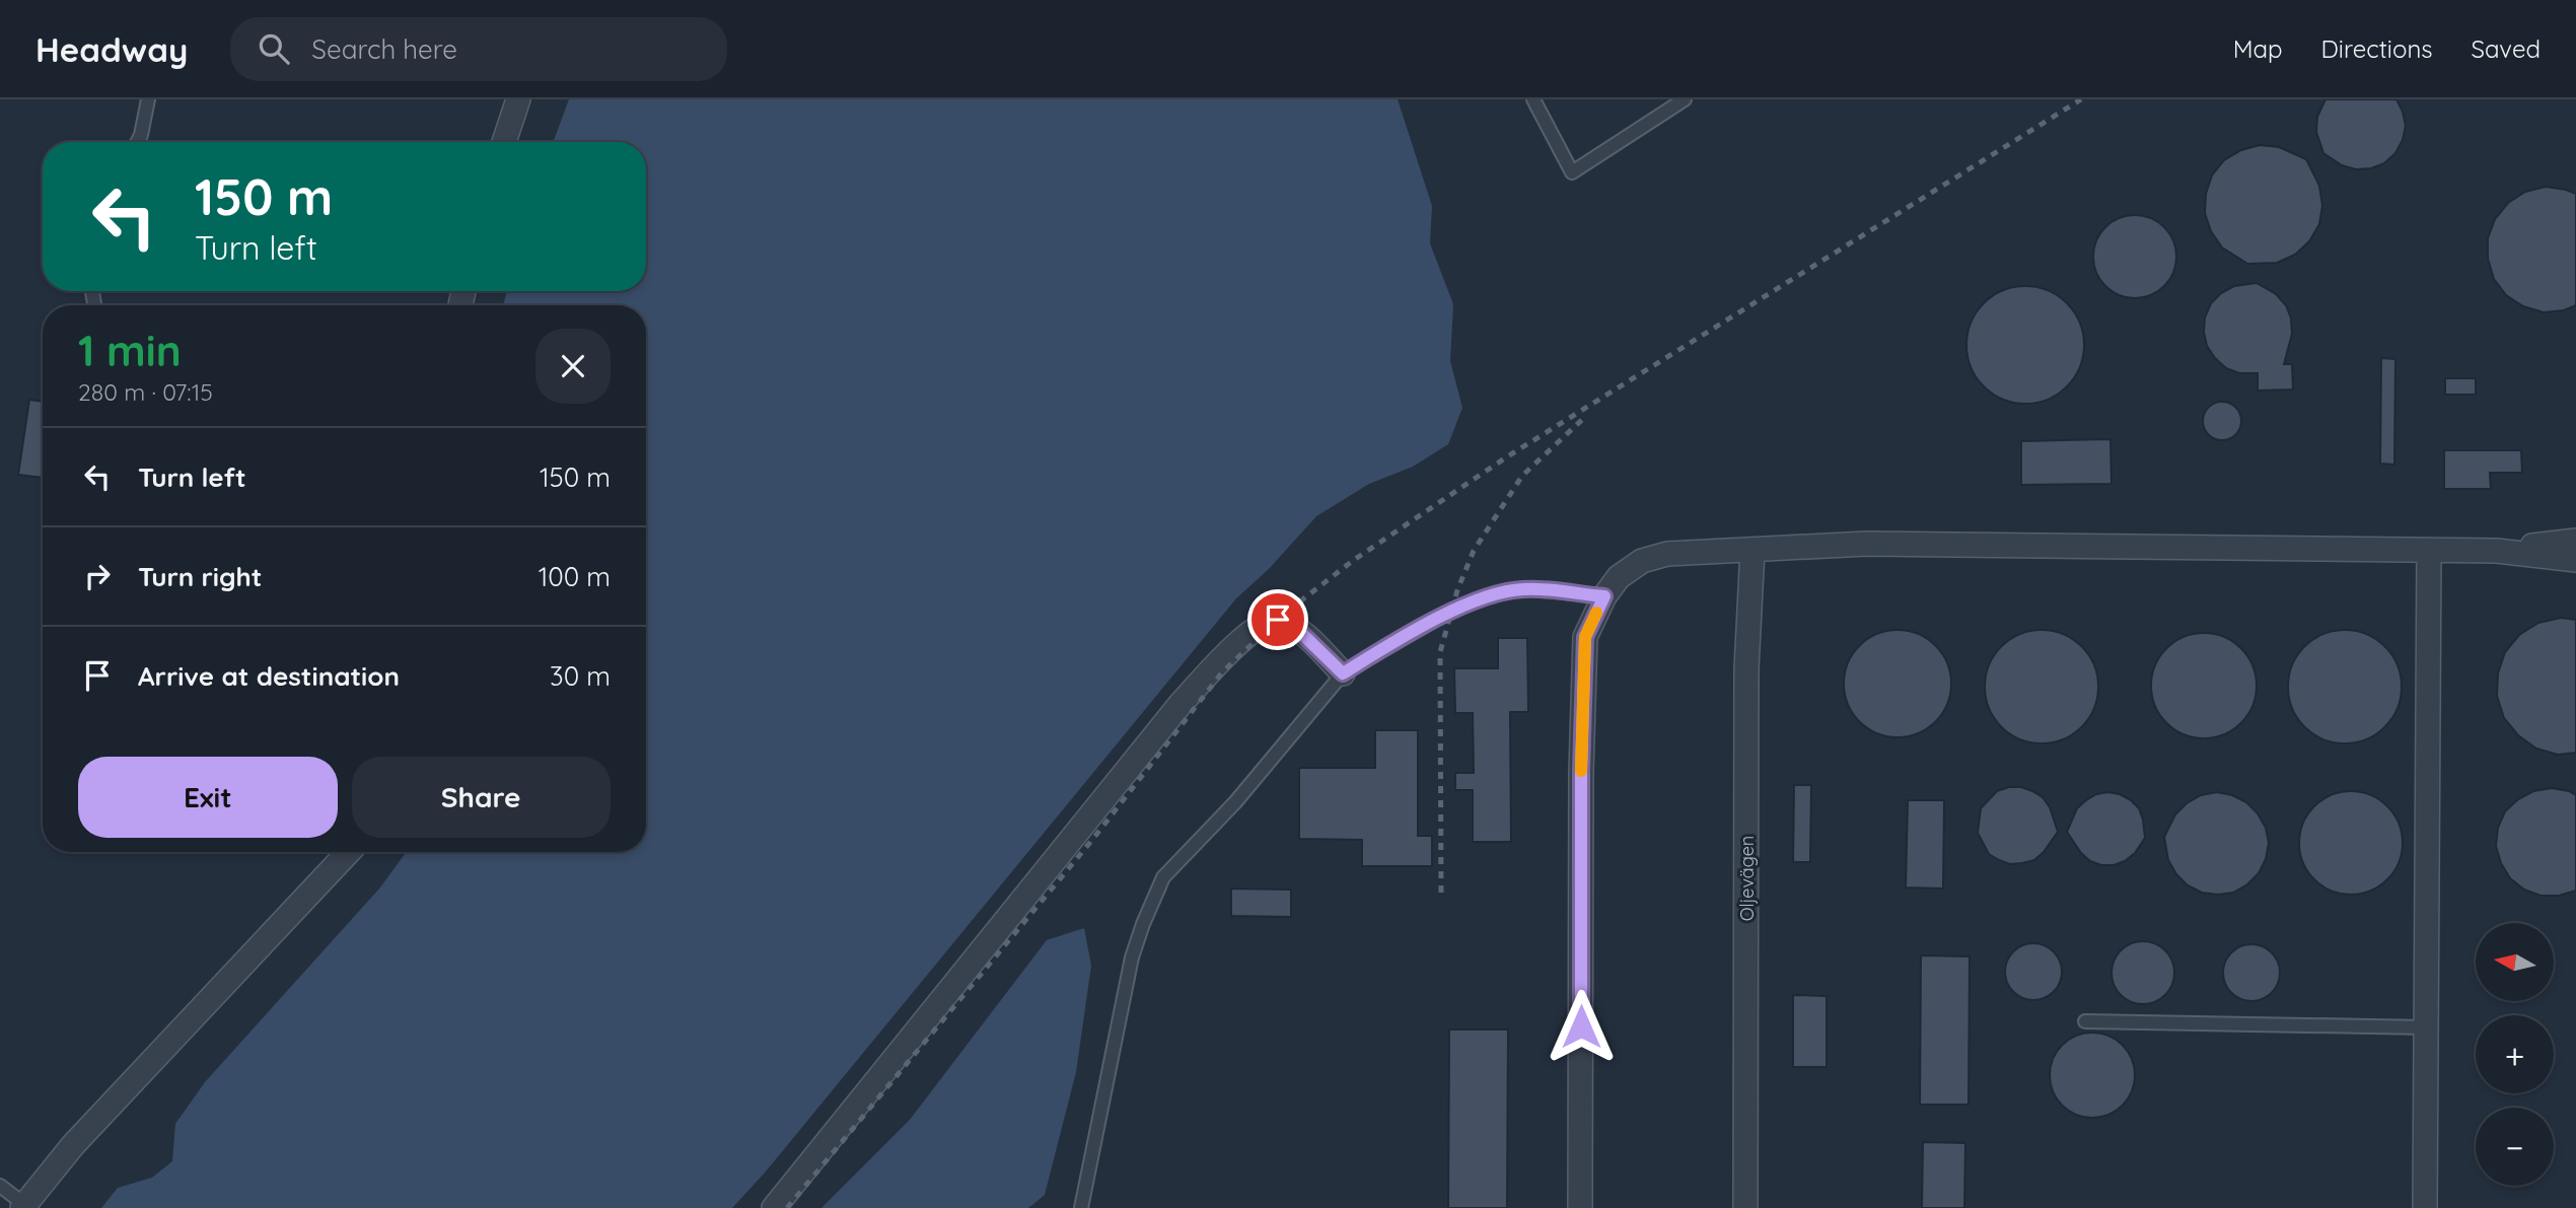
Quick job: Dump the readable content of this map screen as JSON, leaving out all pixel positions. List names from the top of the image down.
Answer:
{
  "streets": {
    "street": ["Oljevägen"]
  },
  "north": "left",
  "page": {
    "header": "Headway",
    "search": "Search here",
    "nav": ["Map", "Directions", "Saved"],
    "turn": ["150 m", "Turn left"],
    "heading": ["1 min", "280 m · 07:15"],
    "list": [
      {
        "name": "Turn left",
        "value": "150 m"
      },
      {
        "name": "Turn right",
        "value": "100 m"
      },
      {
        "name": "Arrive at destination",
        "value": "30 m"
      }
    ],
    "buttons": ["Exit", "Share"],
    "map_buttons": ["+", "−"]
  }
}
